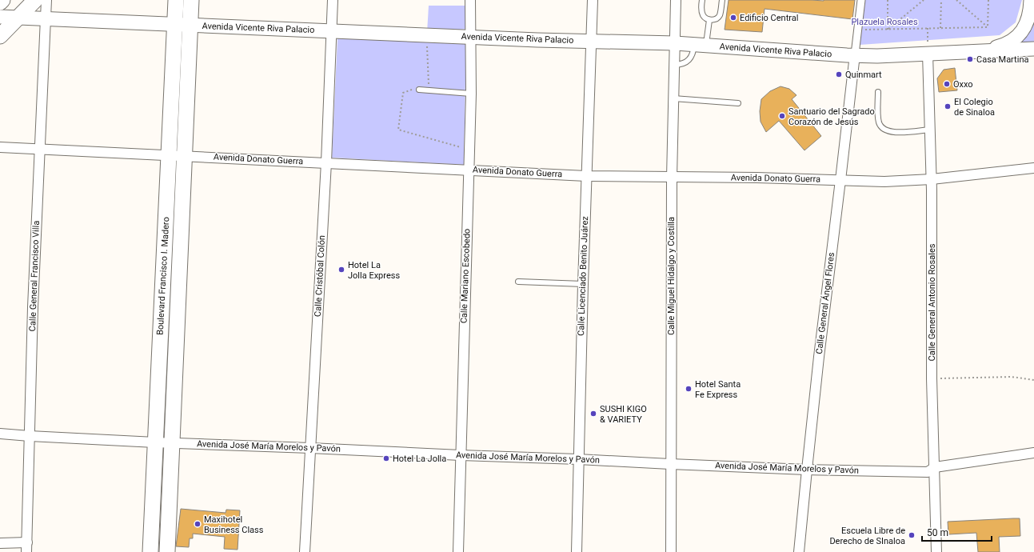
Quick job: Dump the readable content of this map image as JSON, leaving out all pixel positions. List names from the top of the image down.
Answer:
{
  "streets": {
    "main road": ["Avenida Vicente Riva Palacio", "Boulevard Francisco I. Madero"],
    "street": [
      "Avenida Donato Guerra",
      "Calle General Francisco Villa",
      "Calle Cristóbal Colón",
      "Calle Mariano Escobedo",
      "Calle Licenciado Benito Juárez",
      "Calle Miguel Hidalgo y Costilla",
      "Calle General Antonio Rosales",
      "Calle General Ángel Flores",
      "Avenida José María Morelos y Pavón"
    ]
  },
  "crossings": [
    ["Avenida Vicente Riva Palacio", "Calle General Francisco Villa"],
    ["Avenida Vicente Riva Palacio", "Boulevard Francisco I. Madero"],
    ["Avenida Vicente Riva Palacio", "Calle Cristóbal Colón"],
    ["Avenida Vicente Riva Palacio", "Calle Mariano Escobedo"],
    ["Avenida Vicente Riva Palacio", "Calle Licenciado Benito Juárez"],
    ["Avenida Vicente Riva Palacio", "Calle Miguel Hidalgo y Costilla"],
    ["Avenida Vicente Riva Palacio", "Calle General Antonio Rosales"],
    ["Avenida Vicente Riva Palacio", "Calle General Ángel Flores"],
    ["Avenida Donato Guerra", "Calle General Francisco Villa"],
    ["Avenida Donato Guerra", "Boulevard Francisco I. Madero"],
    ["Avenida Donato Guerra", "Calle Cristóbal Colón"],
    ["Avenida Donato Guerra", "Calle Mariano Escobedo"],
    ["Avenida Donato Guerra", "Calle Licenciado Benito Juárez"],
    ["Avenida Donato Guerra", "Calle Miguel Hidalgo y Costilla"],
    ["Avenida Donato Guerra", "Calle General Antonio Rosales"],
    ["Avenida Donato Guerra", "Calle General Ángel Flores"],
    ["Calle General Francisco Villa", "Avenida José María Morelos y Pavón"],
    ["Boulevard Francisco I. Madero", "Avenida José María Morelos y Pavón"],
    ["Calle Cristóbal Colón", "Avenida José María Morelos y Pavón"],
    ["Calle Mariano Escobedo", "Avenida José María Morelos y Pavón"],
    ["Calle Licenciado Benito Juárez", "Avenida José María Morelos y Pavón"],
    ["Calle Miguel Hidalgo y Costilla", "Avenida José María Morelos y Pavón"],
    ["Calle General Antonio Rosales", "Avenida José María Morelos y Pavón"],
    ["Calle General Ángel Flores", "Avenida José María Morelos y Pavón"]
  ],
  "parks": ["Plazuela Rosales"],
  "places": [
    "Edificio Central",
    "Casa Martina",
    "Quinmart",
    "Oxxo",
    "El Colegio de Sinaloa",
    "Santuario del Sagrado Corazón de Jesús",
    "Hotel La Jolla Express",
    "Hotel Santa Fe Express",
    "SUSHI KIGO & VARIETY",
    "Hotel La Jolla",
    "Maxihotel Business Class",
    "Escuela Libre de Derecho de SInaloa"
  ],
  "scale_bar": "50 m"
}
